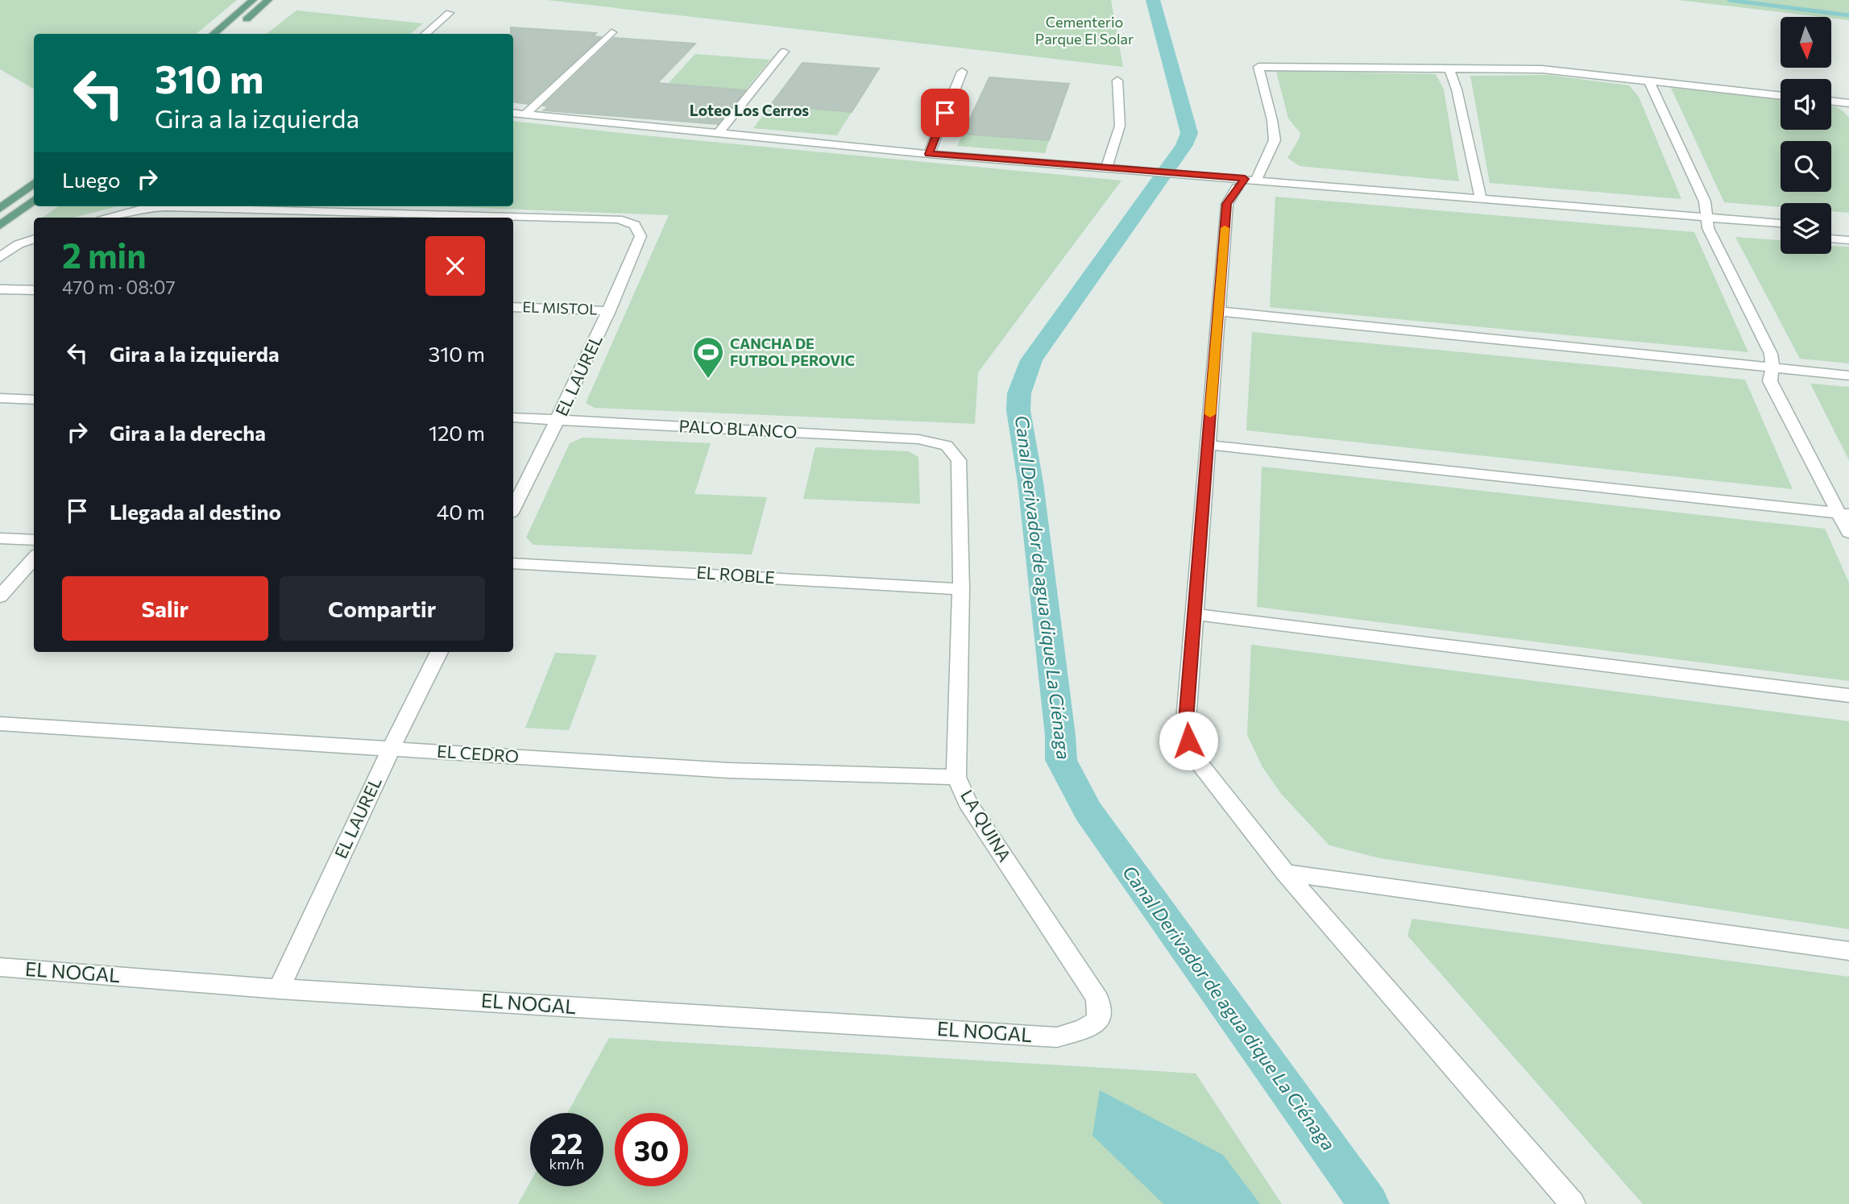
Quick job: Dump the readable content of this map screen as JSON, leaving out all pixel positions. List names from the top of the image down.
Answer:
{
  "streets": {
    "street": [
      "EL MISTOL",
      "EL LAUREL",
      "PALO BLANCO",
      "EL ROBLE",
      "EL CEDRO",
      "LA QUINA",
      "EL NOGAL"
    ]
  },
  "crossings": [
    ["EL MISTOL", "EL LAUREL"],
    ["EL LAUREL", "PALO BLANCO"],
    ["EL LAUREL", "EL CEDRO"],
    ["EL LAUREL", "EL NOGAL"],
    ["PALO BLANCO", "LA QUINA"],
    ["EL ROBLE", "LA QUINA"],
    ["EL CEDRO", "LA QUINA"],
    ["LA QUINA", "EL NOGAL"]
  ],
  "districts": ["Loteo Los Cerros"],
  "water": ["Canal Derivador de agua dique La Ciénaga"],
  "parks": ["Cementerio Parque El Solar"],
  "places": {
    "sports": ["CANCHA DE FUTBOL PEROVIC"]
  },
  "north": "bottom",
  "page": {
    "turn": ["310 m", "Gira a la izquierda"],
    "then": "Luego",
    "heading": ["2 min", "470 m · 08:07"],
    "list": [
      {
        "name": "Gira a la izquierda",
        "value": "310 m"
      },
      {
        "name": "Gira a la derecha",
        "value": "120 m"
      },
      {
        "name": "Llegada al destino",
        "value": "40 m"
      }
    ],
    "buttons": ["Salir", "Compartir"],
    "speed": "22 km/h",
    "limit": "30"
  }
}
